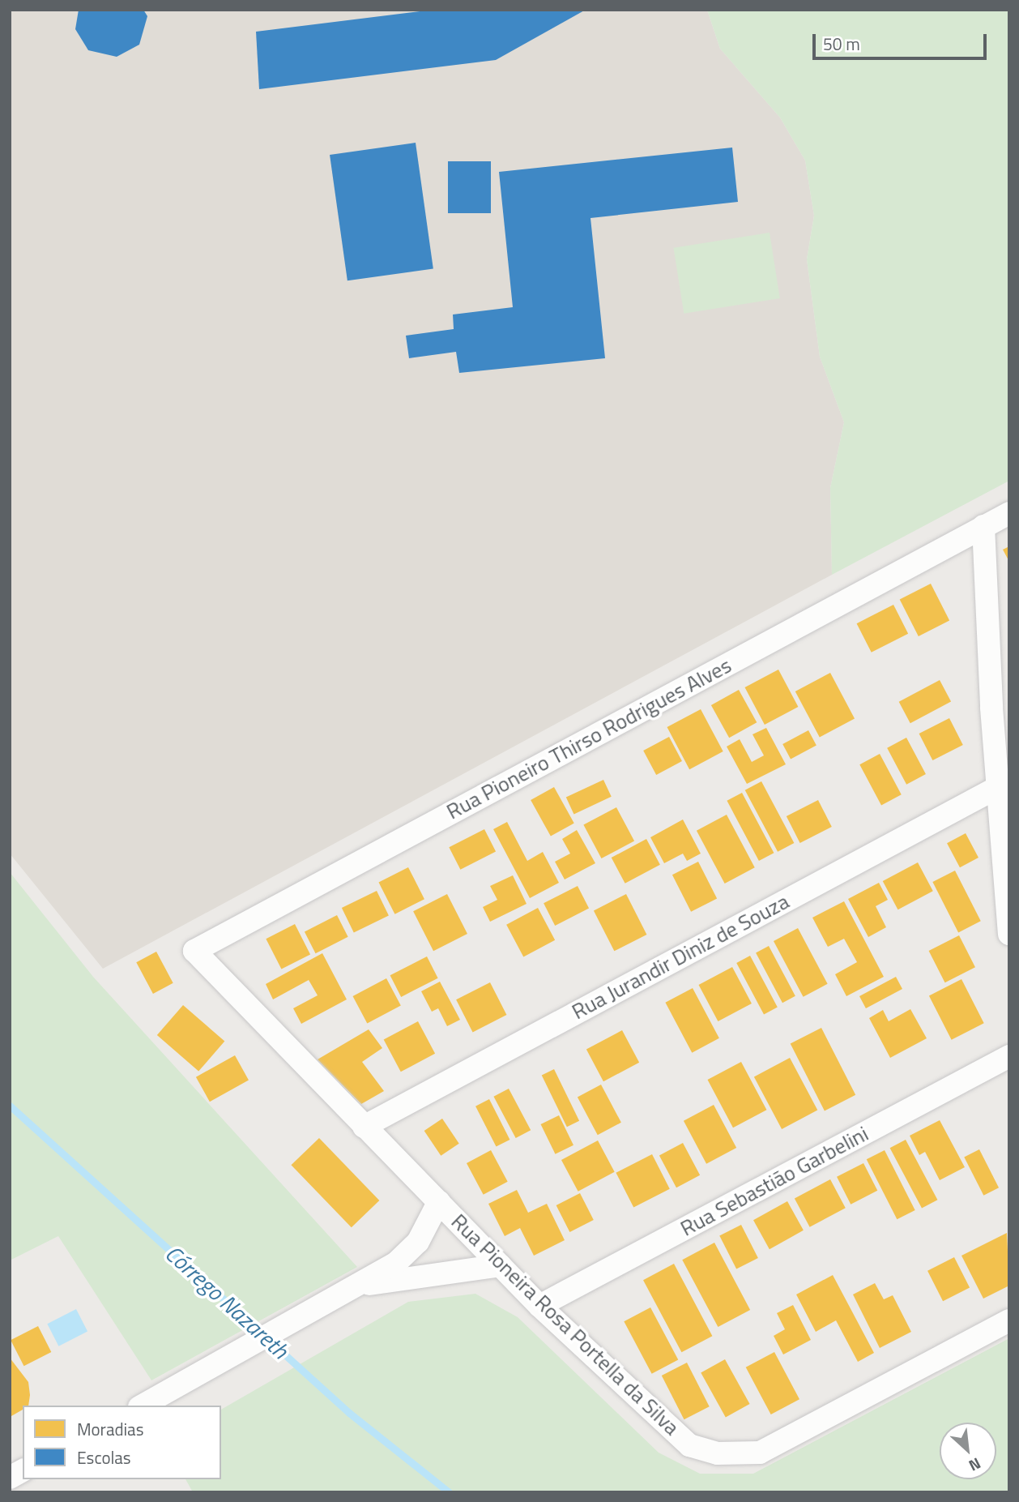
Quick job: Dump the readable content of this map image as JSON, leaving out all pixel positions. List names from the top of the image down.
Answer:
{
  "streets": {
    "street": [
      "Rua Pioneiro Thirso Rodrigues Alves",
      "Rua Jurandir Diniz de Souza",
      "Rua Sebastião Garbelini",
      "Rua Pioneira Rosa Portella da Silva"
    ]
  },
  "crossings": [
    ["Rua Pioneiro Thirso Rodrigues Alves", "Rua Pioneira Rosa Portella da Silva"],
    ["Rua Jurandir Diniz de Souza", "Rua Pioneira Rosa Portella da Silva"],
    ["Rua Sebastião Garbelini", "Rua Pioneira Rosa Portella da Silva"]
  ],
  "water": ["Córrego Nazareth"],
  "legend": ["Moradias", "Escolas"],
  "scale_bar": "50 m",
  "north": "bottom right"
}
